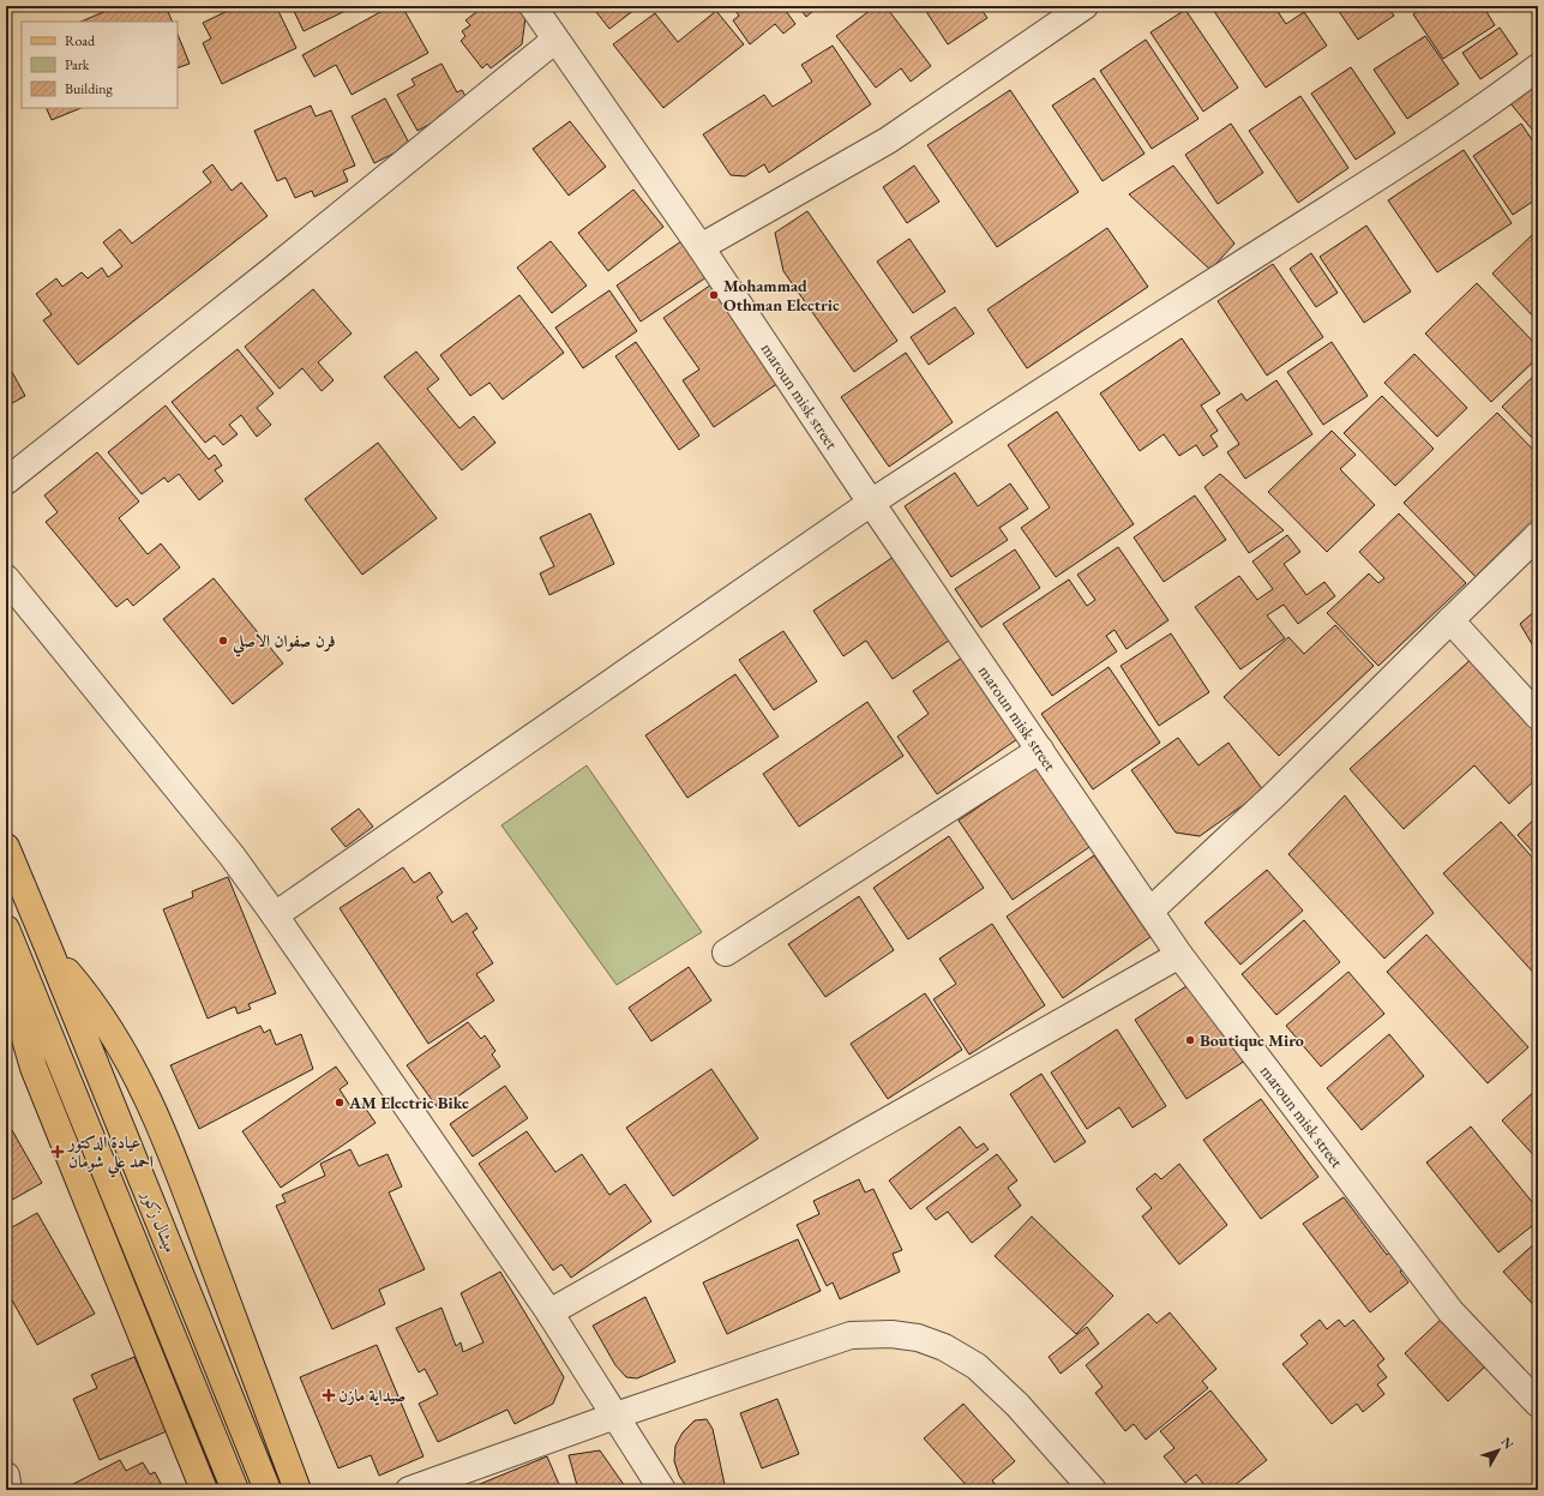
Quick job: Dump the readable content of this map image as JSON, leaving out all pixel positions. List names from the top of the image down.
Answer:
{
  "streets": {
    "main road": ["ميشال زكور"],
    "street": ["maroun misk street"]
  },
  "places": {
    "other": [
      "Mohammad Othman Electric",
      "فرن صفوان الاصلي",
      "Boutique Miro",
      "AM Electric Bike"
    ],
    "health": ["عيادة الدكتور احمد علي شومان", "صيداية مازن"]
  },
  "legend": ["Road", "Park", "Building"],
  "north": "top right"
}
